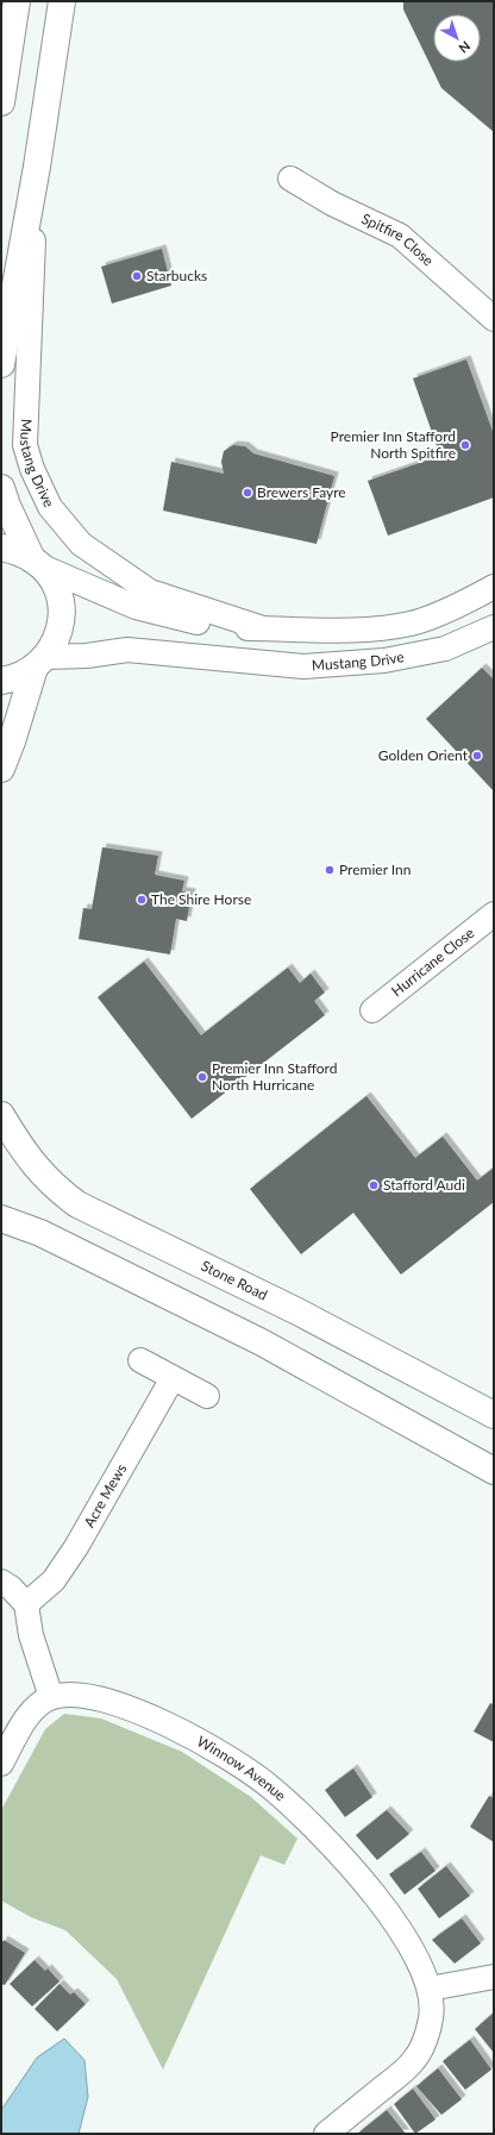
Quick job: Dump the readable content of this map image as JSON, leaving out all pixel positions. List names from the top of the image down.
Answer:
{
  "streets": {
    "highway": ["Stone Road"],
    "street": [
      "Spitfire Close",
      "Mustang Drive",
      "Hurricane Close",
      "Acre Mews",
      "Winnow Avenue"
    ]
  },
  "places": [
    "Starbucks",
    "Premier Inn Stafford North Spitfire",
    "Brewers Fayre",
    "Golden Orient",
    "Premier Inn",
    "The Shire Horse",
    "Premier Inn Stafford North Hurricane",
    "Stafford Audi"
  ],
  "north": "bottom right"
}
